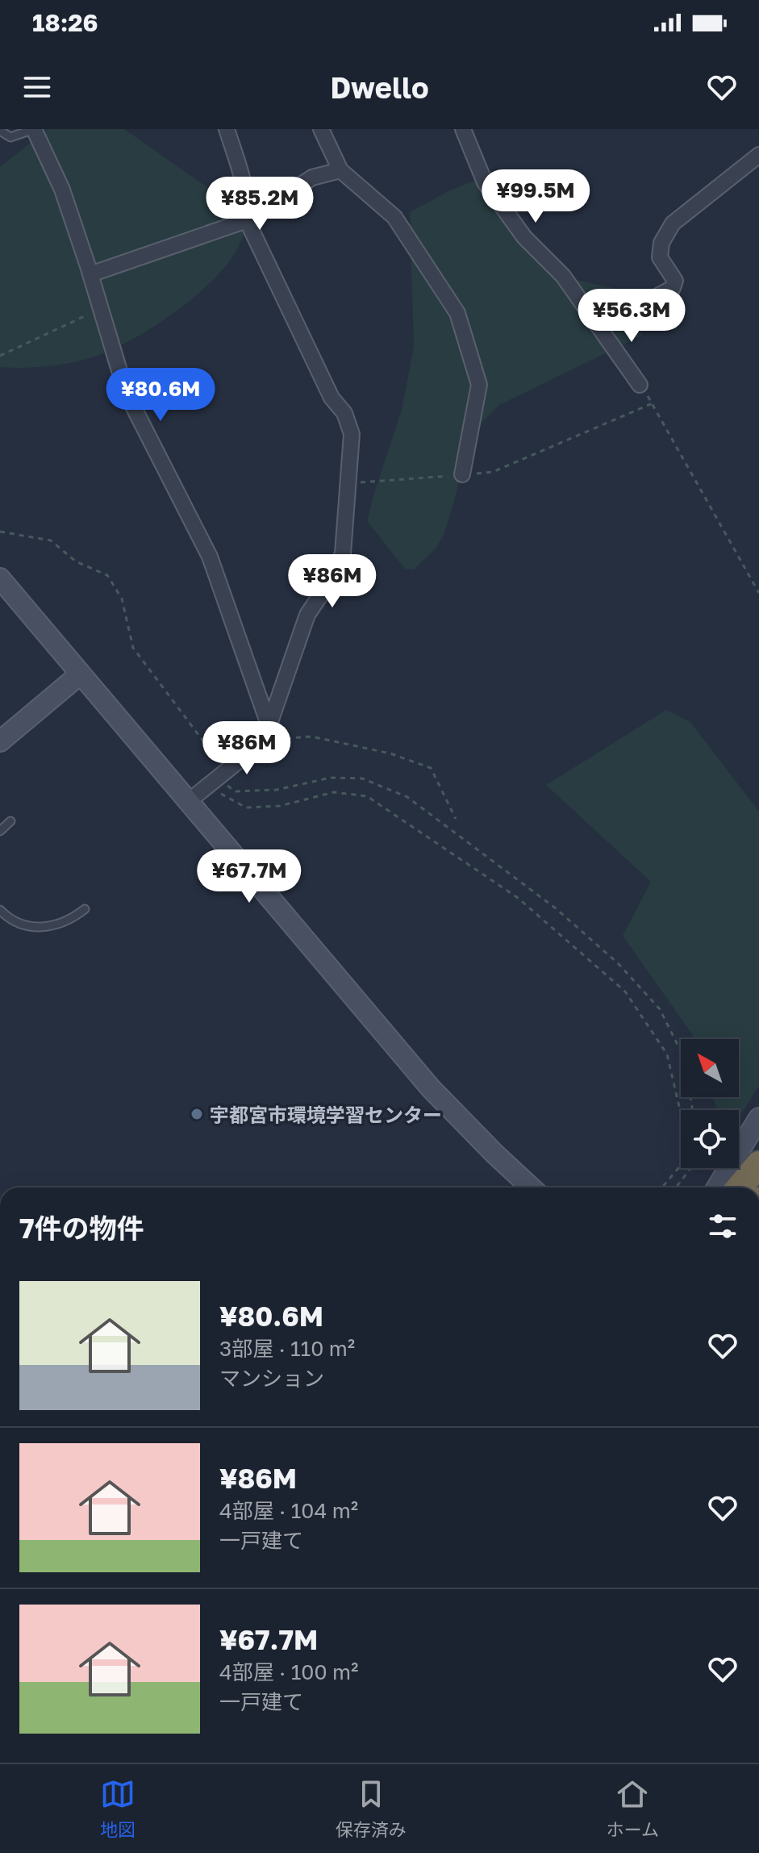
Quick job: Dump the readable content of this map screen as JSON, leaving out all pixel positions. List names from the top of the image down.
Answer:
{
  "places": ["宇都宮市環境学習センター"],
  "north": "top left",
  "page": {
    "status": "18:26",
    "header": "Dwello",
    "price": [
      "¥99.5M",
      "¥85.2M",
      "¥56.3M",
      "¥80.6M",
      "¥86M",
      "¥86M",
      "¥67.7M"
    ],
    "heading": "7件の物件",
    "list": [
      {
        "name": "¥80.6M",
        "note": "3部屋 · 110 m² · マンション"
      },
      {
        "name": "¥86M",
        "note": "4部屋 · 104 m² · 一戸建て"
      },
      {
        "name": "¥67.7M",
        "note": "4部屋 · 100 m² · 一戸建て"
      }
    ],
    "tabs": ["地図", "保存済み", "ホーム"]
  }
}
